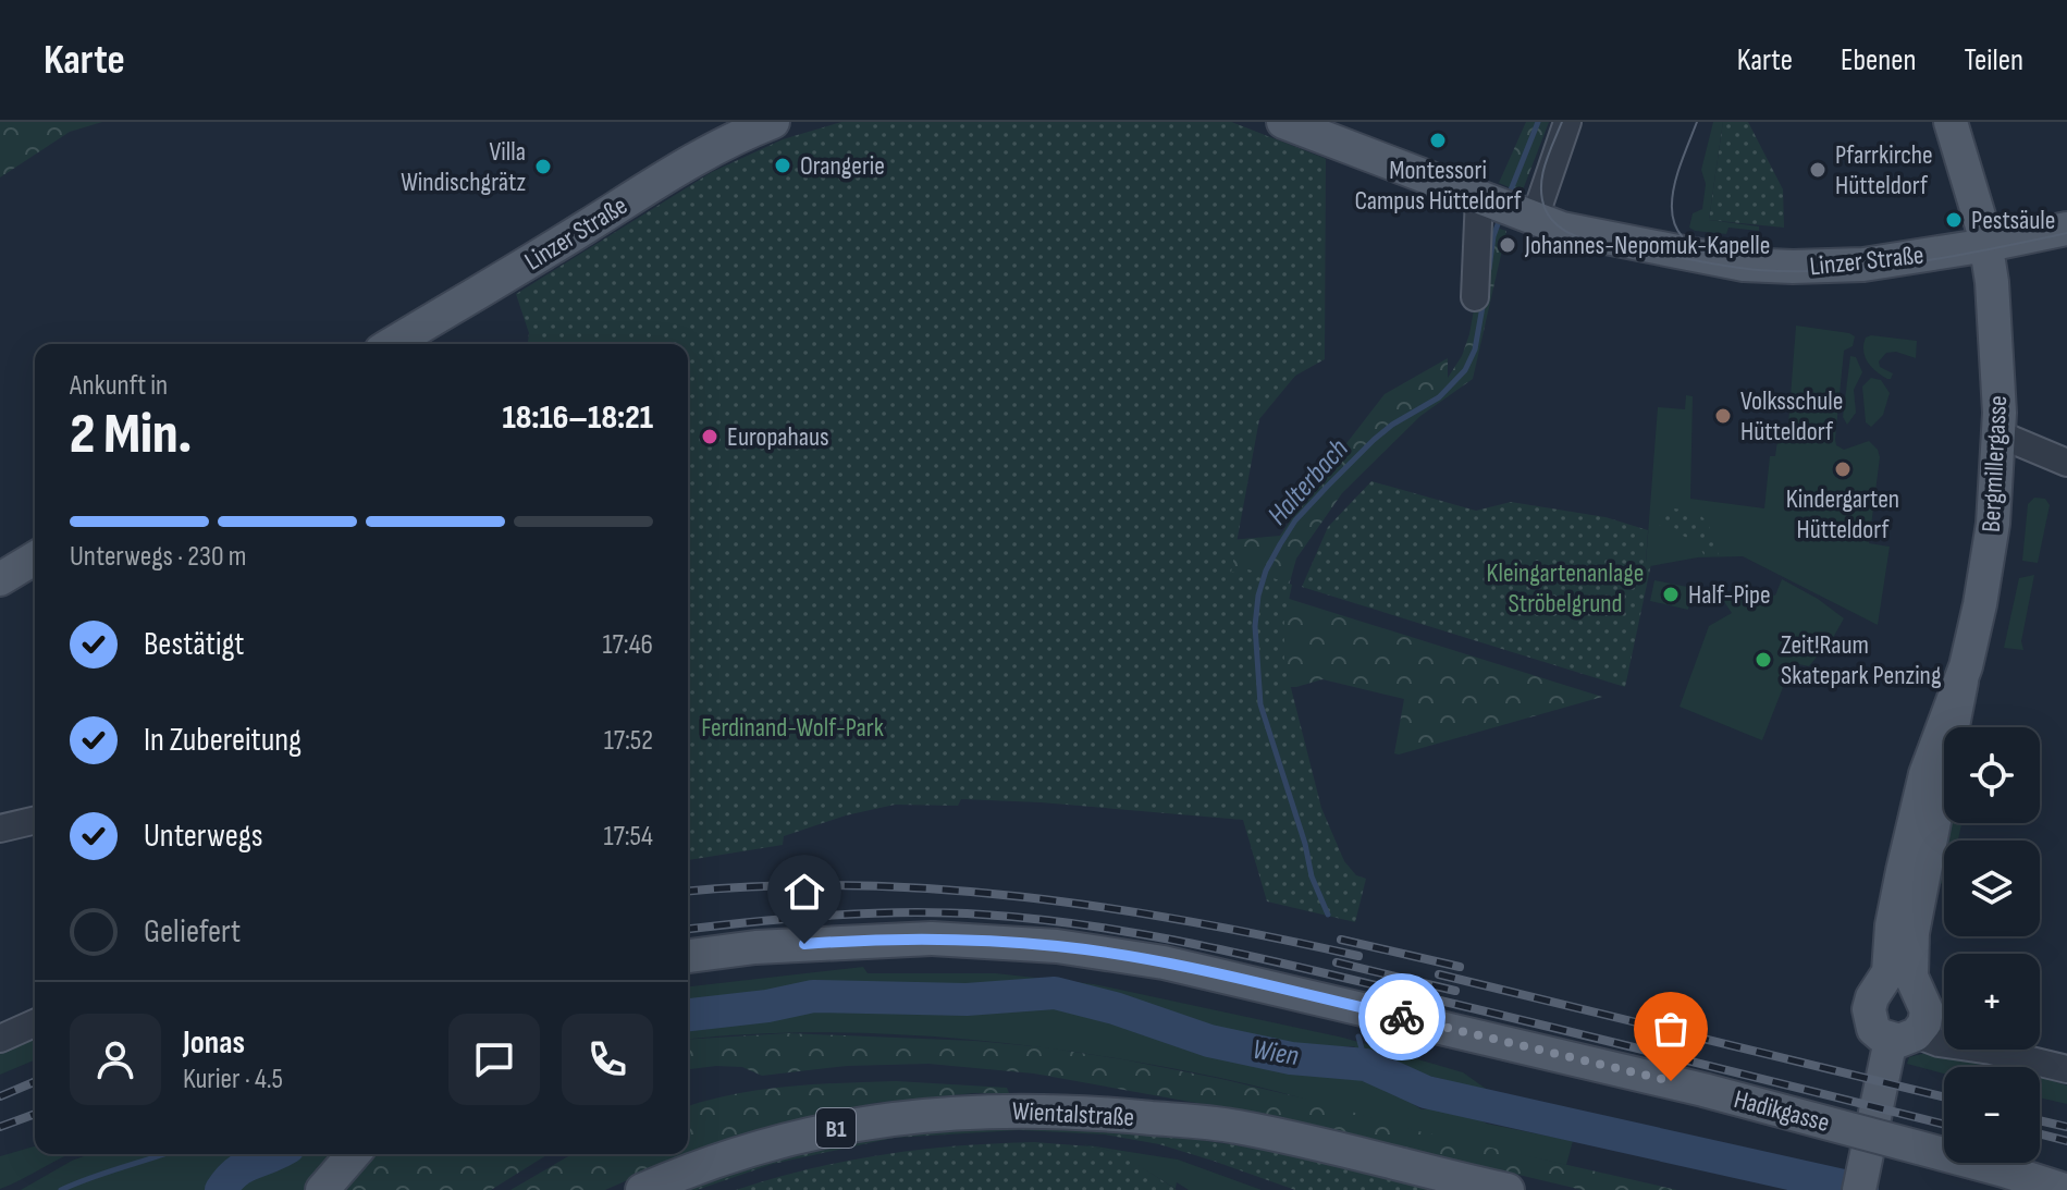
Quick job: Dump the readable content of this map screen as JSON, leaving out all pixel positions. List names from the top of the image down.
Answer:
{
  "streets": {
    "main road": [
      "Linzer Straße",
      "Bergmillergasse",
      "Hadikgasse",
      "Wientalstraße",
      "B1"
    ]
  },
  "crossings": [
    ["Linzer Straße", "Bergmillergasse"]
  ],
  "water": ["Halterbach", "Wien"],
  "parks": ["Kleingartenanlage Ströbelgrund", "Ferdinand-Wolf-Park"],
  "places": [
    "Montessori Campus Hütteldorf",
    "Orangerie",
    "Villa Windischgrätz",
    "Pfarrkirche Hütteldorf",
    "Pestsäule",
    "Johannes-Nepomuk-Kapelle",
    "Volksschule Hütteldorf",
    "Europahaus",
    "Kindergarten Hütteldorf",
    "Half-Pipe",
    "Zeit!Raum Skatepark Penzing"
  ],
  "page": {
    "header": "Karte",
    "nav": ["Karte", "Ebenen", "Teilen"],
    "heading": ["2 Min.", "Ankunft in", "18:16–18:21"],
    "panel": ["Jonas", "Kurier · 4.5"],
    "bar": "Unterwegs · 230 m",
    "list": [
      ["Bestätigt", "17:46"],
      ["In Zubereitung", "17:52"],
      ["Unterwegs", "17:54"],
      "Geliefert"
    ],
    "map_buttons": ["+", "−"]
  }
}
